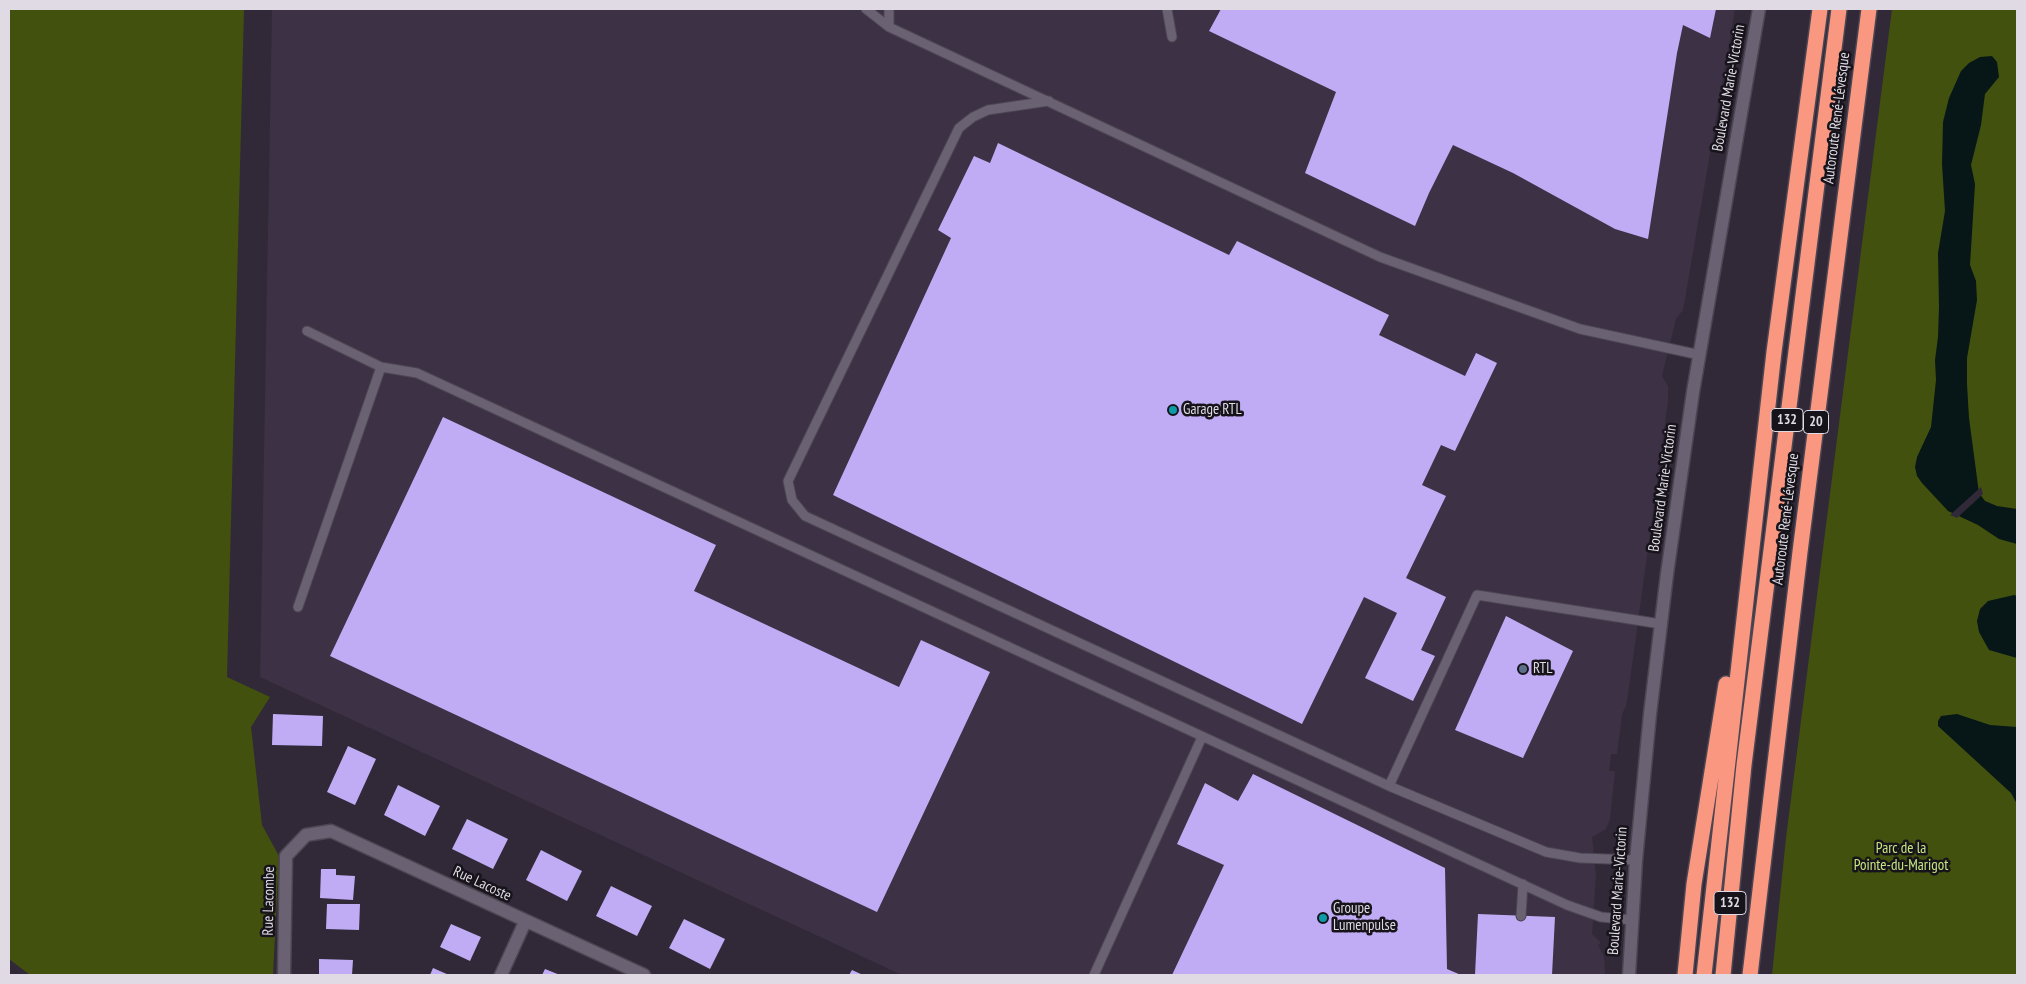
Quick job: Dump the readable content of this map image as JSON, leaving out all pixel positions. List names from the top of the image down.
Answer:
{
  "streets": {
    "highway": ["Autoroute René-Lévesque", "132", "20"],
    "street": ["Boulevard Marie-Victorin", "Rue Lacoste", "Rue Lacombe"]
  },
  "crossings": [
    ["Rue Lacoste", "Rue Lacombe"]
  ],
  "parks": ["Parc de la Pointe-du-Marigot"],
  "places": ["Garage RTL", "RTL", "Groupe Lumenpulse"]
}
